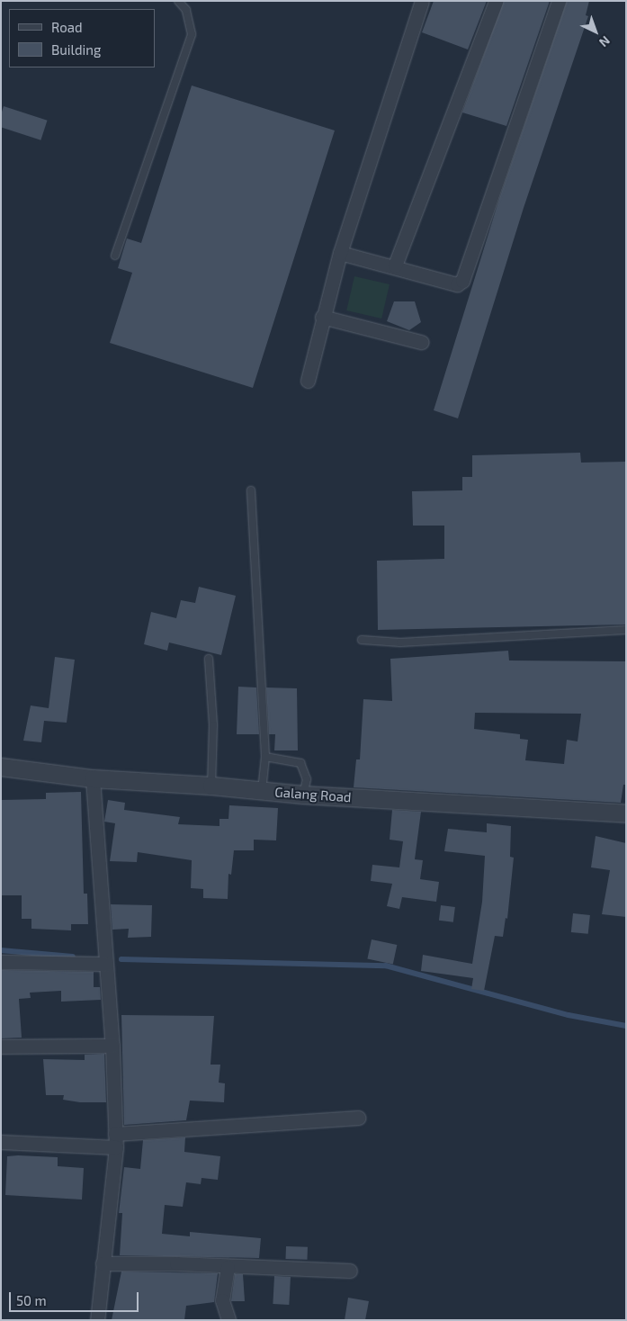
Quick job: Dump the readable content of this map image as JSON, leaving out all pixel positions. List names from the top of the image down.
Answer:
{
  "streets": {
    "street": ["Galang Road"]
  },
  "legend": ["Road", "Building"],
  "scale_bar": "50 m",
  "north": "bottom right"
}
